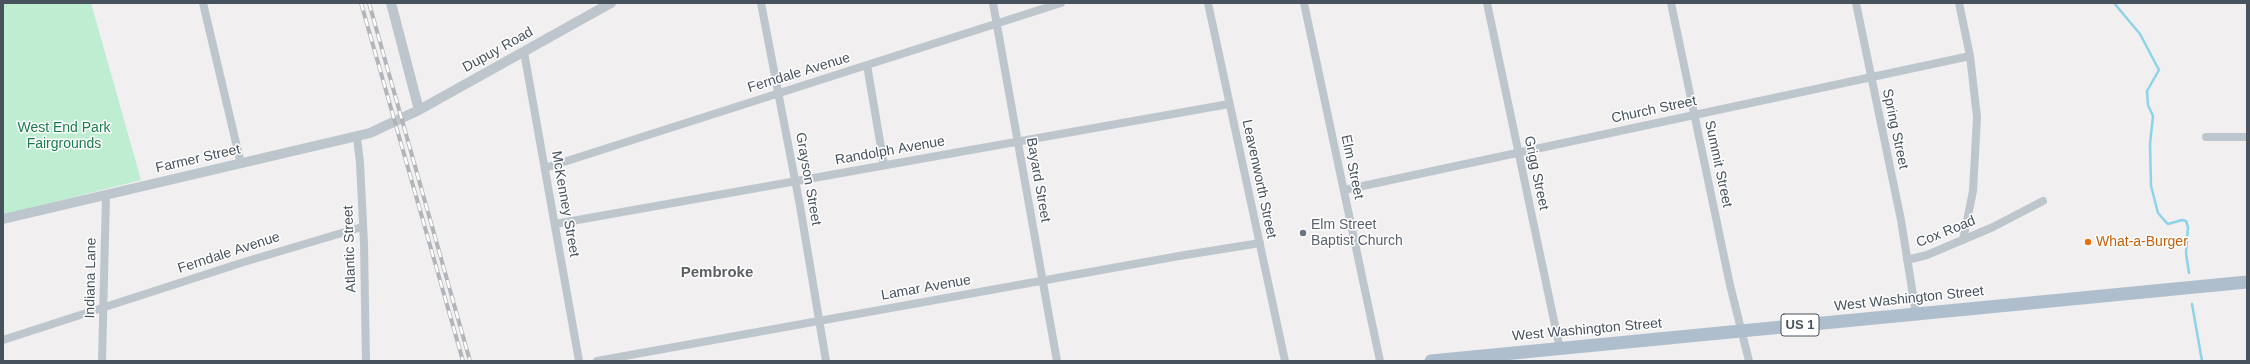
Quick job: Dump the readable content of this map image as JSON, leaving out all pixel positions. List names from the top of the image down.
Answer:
{
  "streets": {
    "main road": ["West Washington Street", "US 1"],
    "street": [
      "Dupuy Road",
      "Ferndale Avenue",
      "Church Street",
      "Spring Street",
      "Randolph Avenue",
      "Farmer Street",
      "Summit Street",
      "Elm Street",
      "Grigg Street",
      "Grayson Street",
      "Leavenworth Street",
      "Bayard Street",
      "McKenney Street",
      "Cox Road",
      "Atlantic Street",
      "Indiana Lane",
      "Lamar Avenue"
    ]
  },
  "crossings": [
    ["Dupuy Road", "Farmer Street"],
    ["Dupuy Road", "McKenney Street"],
    ["Ferndale Avenue", "Grayson Street"],
    ["Ferndale Avenue", "Bayard Street"],
    ["Ferndale Avenue", "McKenney Street"],
    ["Ferndale Avenue", "Atlantic Street"],
    ["Ferndale Avenue", "Indiana Lane"],
    ["Church Street", "Spring Street"],
    ["Church Street", "Summit Street"],
    ["Church Street", "Elm Street"],
    ["Church Street", "Grigg Street"],
    ["Spring Street", "Cox Road"],
    ["Randolph Avenue", "Grayson Street"],
    ["Randolph Avenue", "Leavenworth Street"],
    ["Randolph Avenue", "Bayard Street"],
    ["Randolph Avenue", "McKenney Street"],
    ["Farmer Street", "Atlantic Street"],
    ["Farmer Street", "Indiana Lane"],
    ["Summit Street", "West Washington Street"],
    ["Grigg Street", "West Washington Street"],
    ["Grayson Street", "Lamar Avenue"],
    ["Leavenworth Street", "Lamar Avenue"],
    ["Bayard Street", "Lamar Avenue"],
    ["Cox Road", "West Washington Street"]
  ],
  "districts": ["Pembroke"],
  "parks": ["West End Park Fairgrounds"],
  "places": ["Elm Street Baptist Church", "What-a-Burger"]
}
